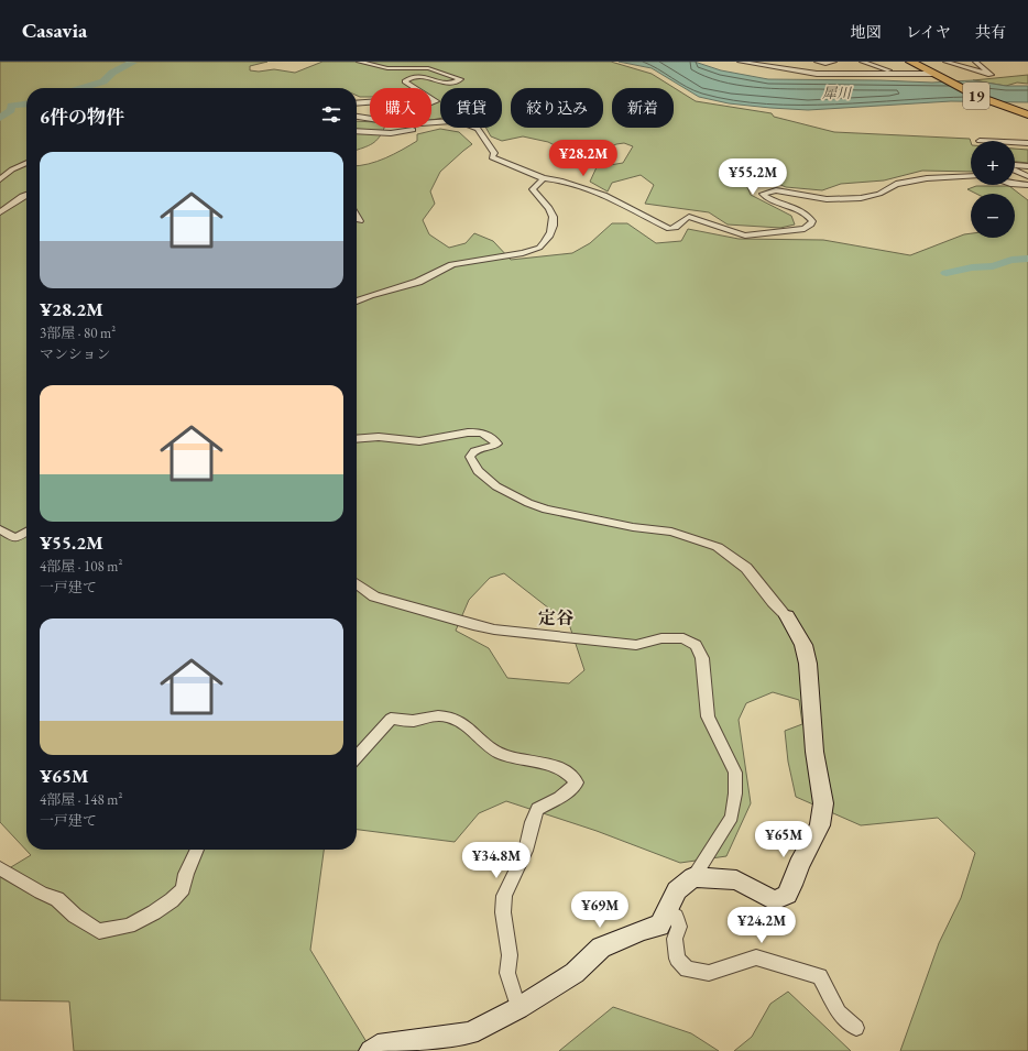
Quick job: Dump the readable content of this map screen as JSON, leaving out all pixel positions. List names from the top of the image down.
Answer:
{
  "streets": {
    "highway": ["19"]
  },
  "districts": ["定谷"],
  "water": ["犀川"],
  "page": {
    "header": "Casavia",
    "nav": ["地図", "レイヤ", "共有"],
    "chip": [
      "購入",
      "賃貸",
      "絞り込み",
      "新着"
    ],
    "heading": "6件の物件",
    "price": [
      "¥28.2M",
      "¥55.2M",
      "¥65M",
      "¥34.8M",
      "¥69M",
      "¥24.2M"
    ],
    "map_buttons": ["+", "−"],
    "list": [
      {
        "name": "¥28.2M",
        "note": "3部屋 · 80 m² · マンション"
      },
      {
        "name": "¥55.2M",
        "note": "4部屋 · 108 m² · 一戸建て"
      },
      {
        "name": "¥65M",
        "note": "4部屋 · 148 m² · 一戸建て"
      }
    ]
  }
}
